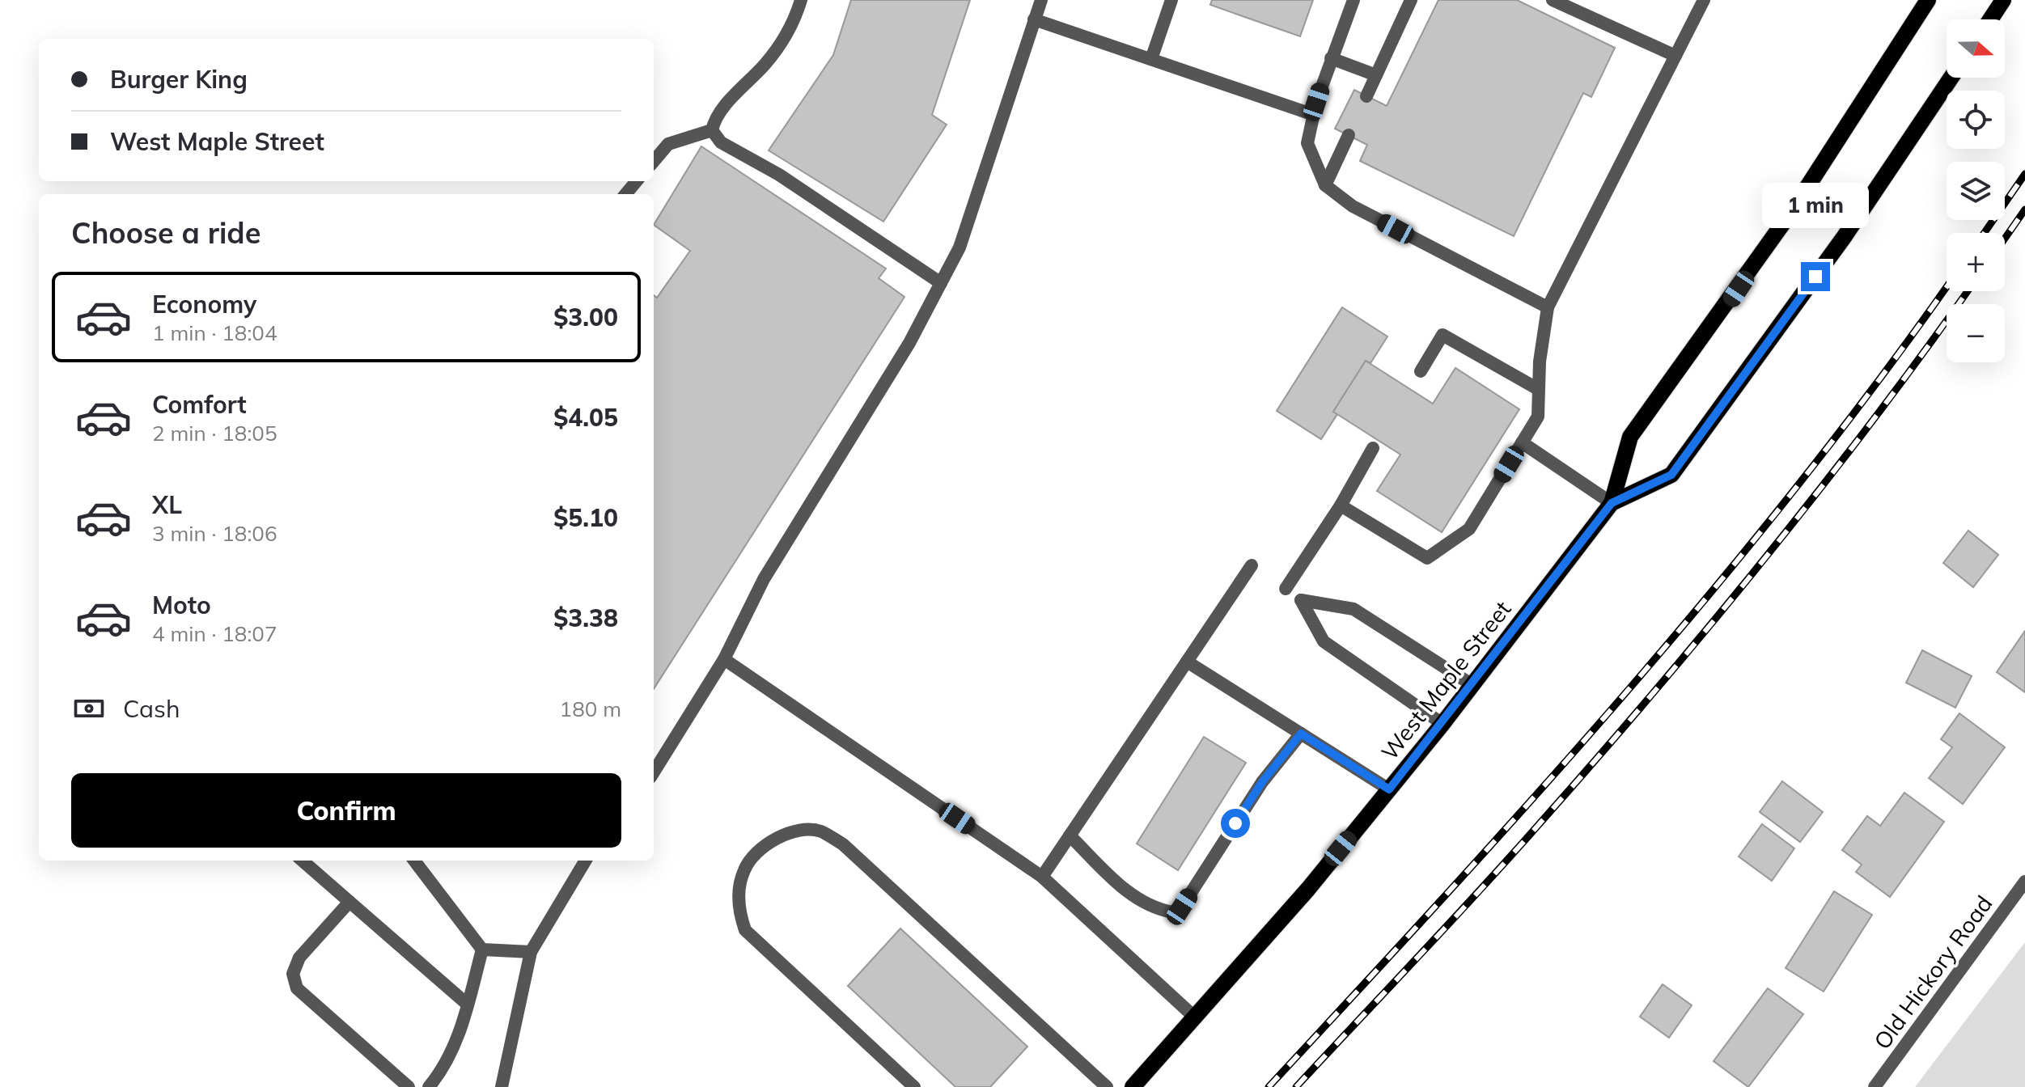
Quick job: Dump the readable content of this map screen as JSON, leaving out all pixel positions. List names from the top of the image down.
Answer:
{
  "streets": {
    "main road": ["West Maple Street"],
    "street": ["Old Hickory Road"]
  },
  "north": "right",
  "page": {
    "map_buttons": ["+", "−"],
    "banner": ["Burger King", "West Maple Street"],
    "bubble": "1 min",
    "heading": "Choose a ride",
    "list": [
      {
        "name": "Economy",
        "note": "1 min · 18:04",
        "value": "$3.00"
      },
      {
        "name": "Comfort",
        "note": "2 min · 18:05",
        "value": "$4.05"
      },
      {
        "name": "XL",
        "note": "3 min · 18:06",
        "value": "$5.10"
      },
      {
        "name": "Moto",
        "note": "4 min · 18:07",
        "value": "$3.38"
      }
    ],
    "pay": ["Cash", "180 m"],
    "buttons": "Confirm"
  }
}
